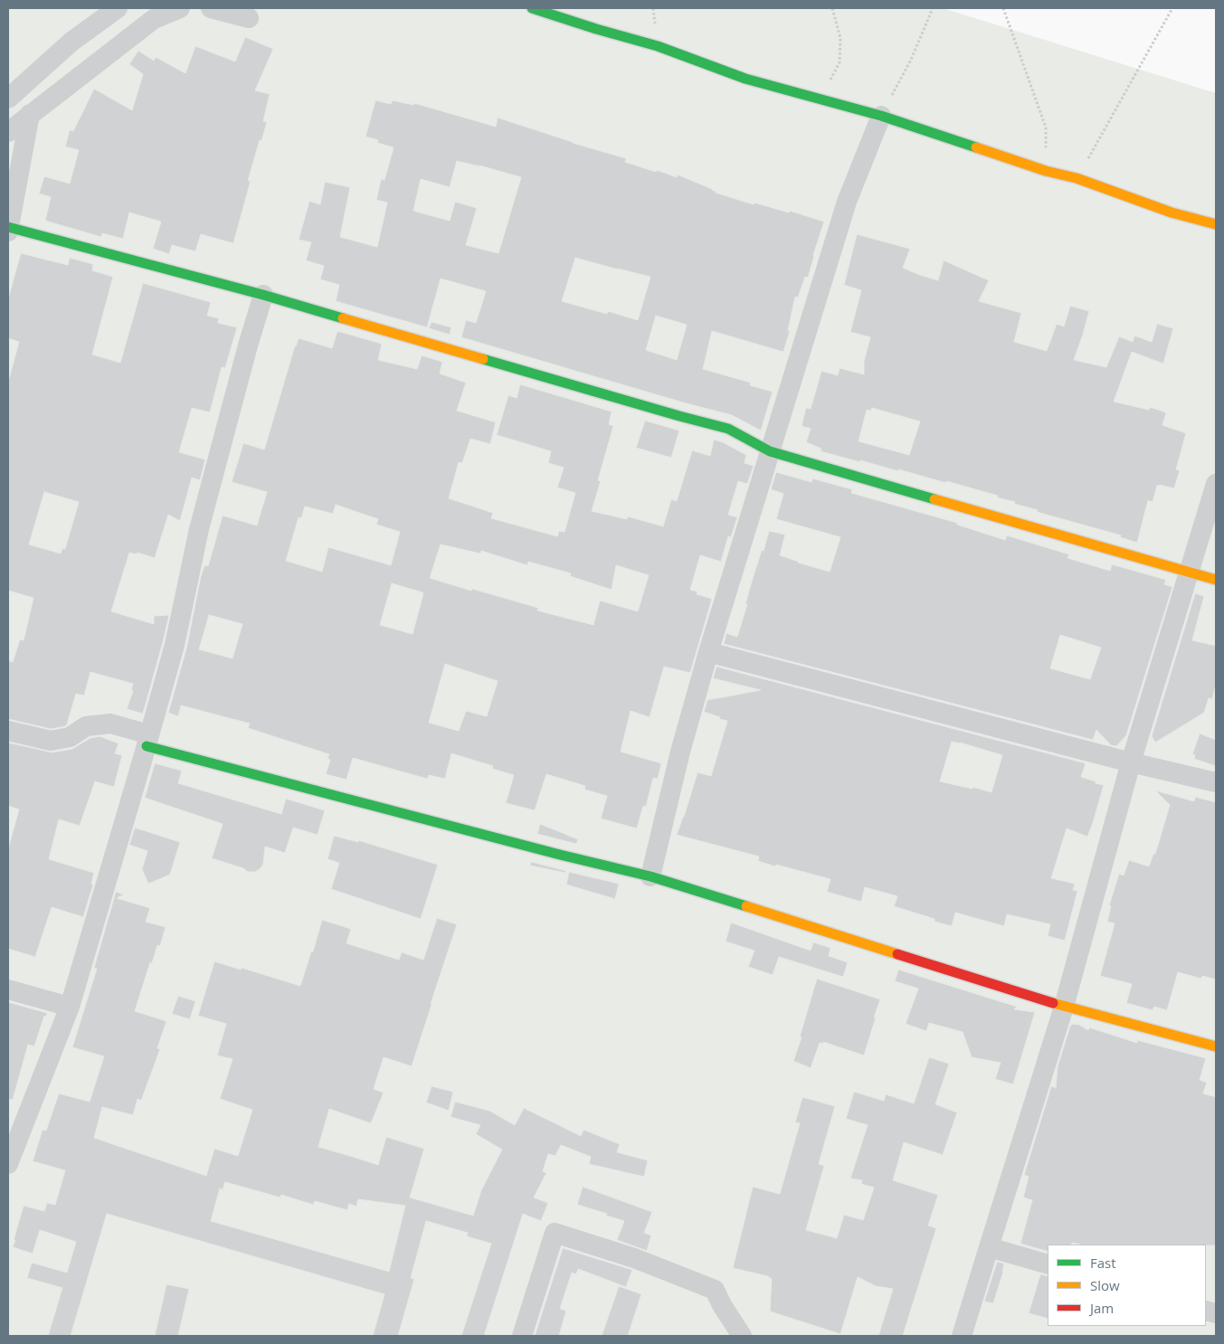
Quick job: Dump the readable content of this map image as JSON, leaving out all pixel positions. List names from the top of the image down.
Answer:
{
  "legend": ["Fast", "Slow", "Jam"]
}
